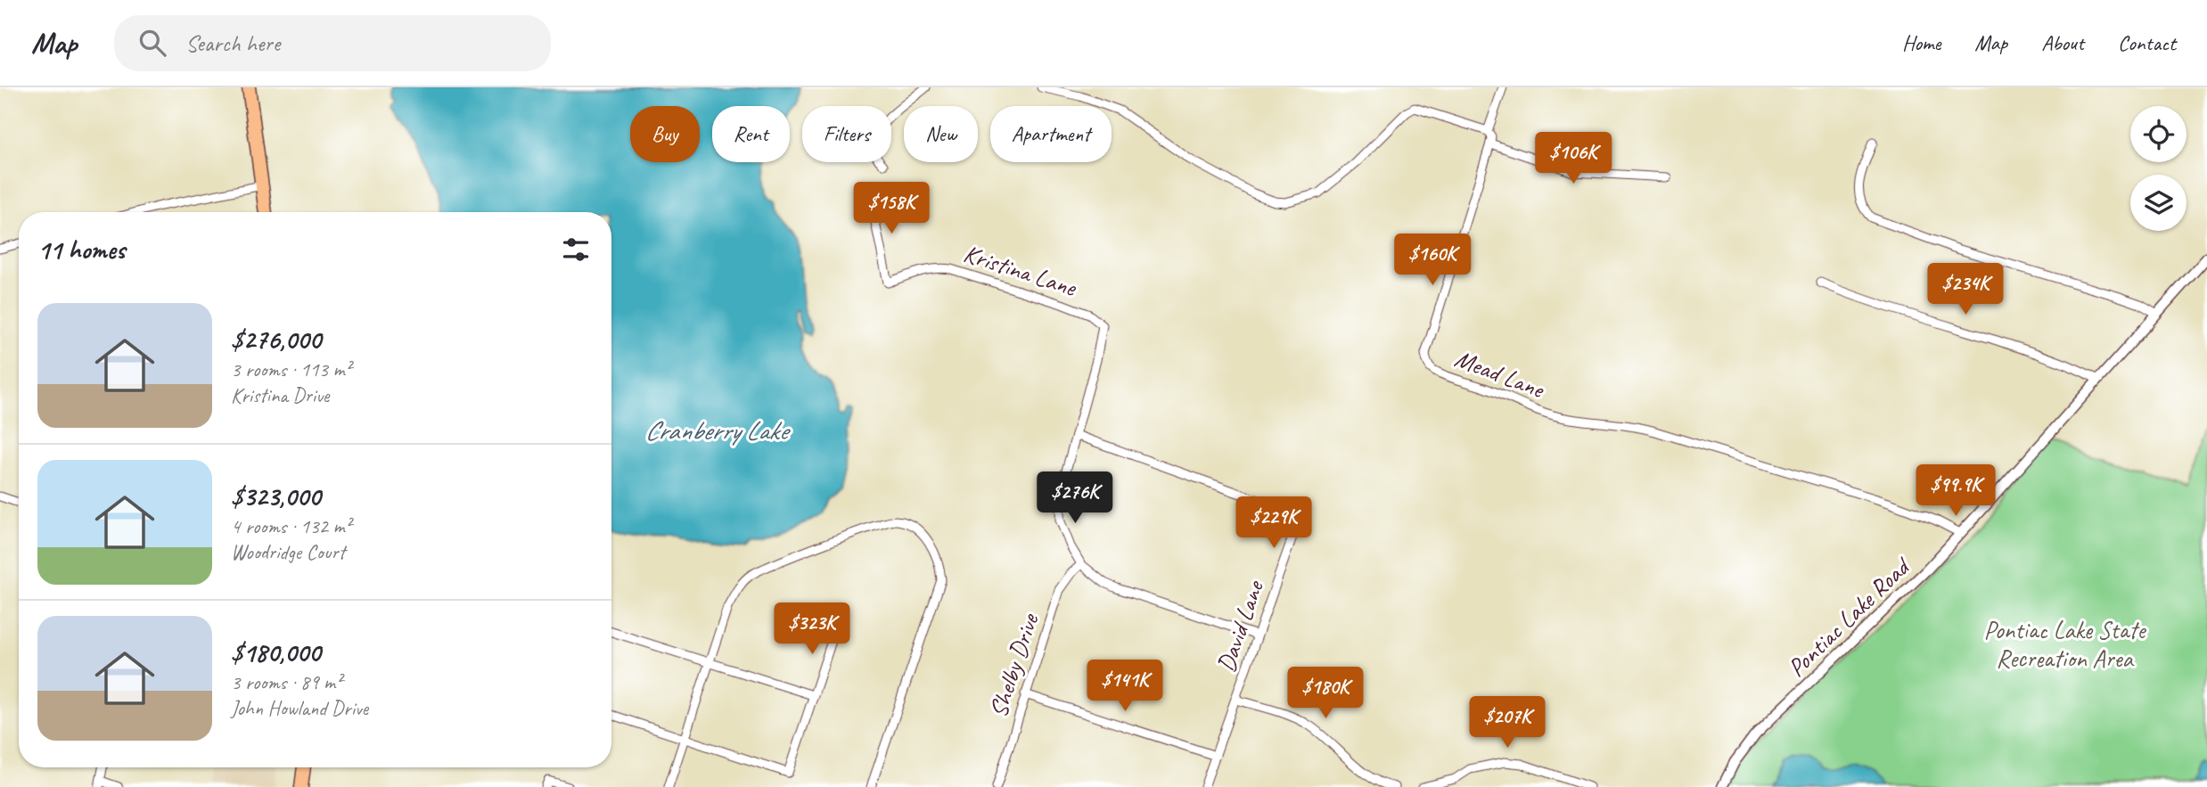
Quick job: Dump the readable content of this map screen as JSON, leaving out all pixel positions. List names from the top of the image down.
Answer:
{
  "streets": {
    "street": [
      "Kristina Lane",
      "Mead Lane",
      "Pontiac Lake Road",
      "David Lane",
      "Shelby Drive"
    ]
  },
  "crossings": [
    ["Kristina Lane", "David Lane"],
    ["Mead Lane", "Pontiac Lake Road"]
  ],
  "water": ["Cranberry Lake"],
  "parks": ["Pontiac Lake State Recreation Area"],
  "page": {
    "header": "Map",
    "search": "Search here",
    "nav": [
      "Home",
      "Map",
      "About",
      "Contact"
    ],
    "chip": [
      "Buy",
      "Rent",
      "Filters",
      "New",
      "Apartment"
    ],
    "price": [
      "$106K",
      "$158K",
      "$160K",
      "$234K",
      "$99.9K",
      "$276K",
      "$229K",
      "$323K",
      "$141K",
      "$180K",
      "$207K"
    ],
    "heading": "11 homes",
    "list": [
      {
        "name": "$276,000",
        "note": "3 rooms · 113 m² · Kristina Drive"
      },
      {
        "name": "$323,000",
        "note": "4 rooms · 132 m² · Woodridge Court"
      },
      {
        "name": "$180,000",
        "note": "3 rooms · 89 m² · John Howland Drive"
      }
    ]
  }
}
